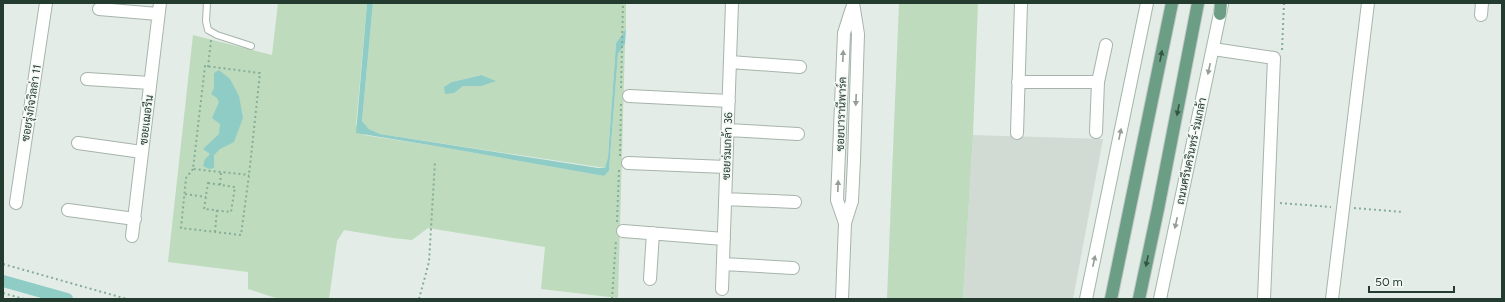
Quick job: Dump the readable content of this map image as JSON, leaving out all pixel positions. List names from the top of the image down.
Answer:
{
  "streets": {
    "main road": ["ถนนศรีนครินทร์-ร่มเกล้า"],
    "street": [
      "ซอยรุ่งกิจวิลล่า 11",
      "ซอยบารานีพาร์ค",
      "ซอยเฌอรีน",
      "ซอยร่มเกล้า 36"
    ]
  },
  "scale_bar": "50 m"
}
